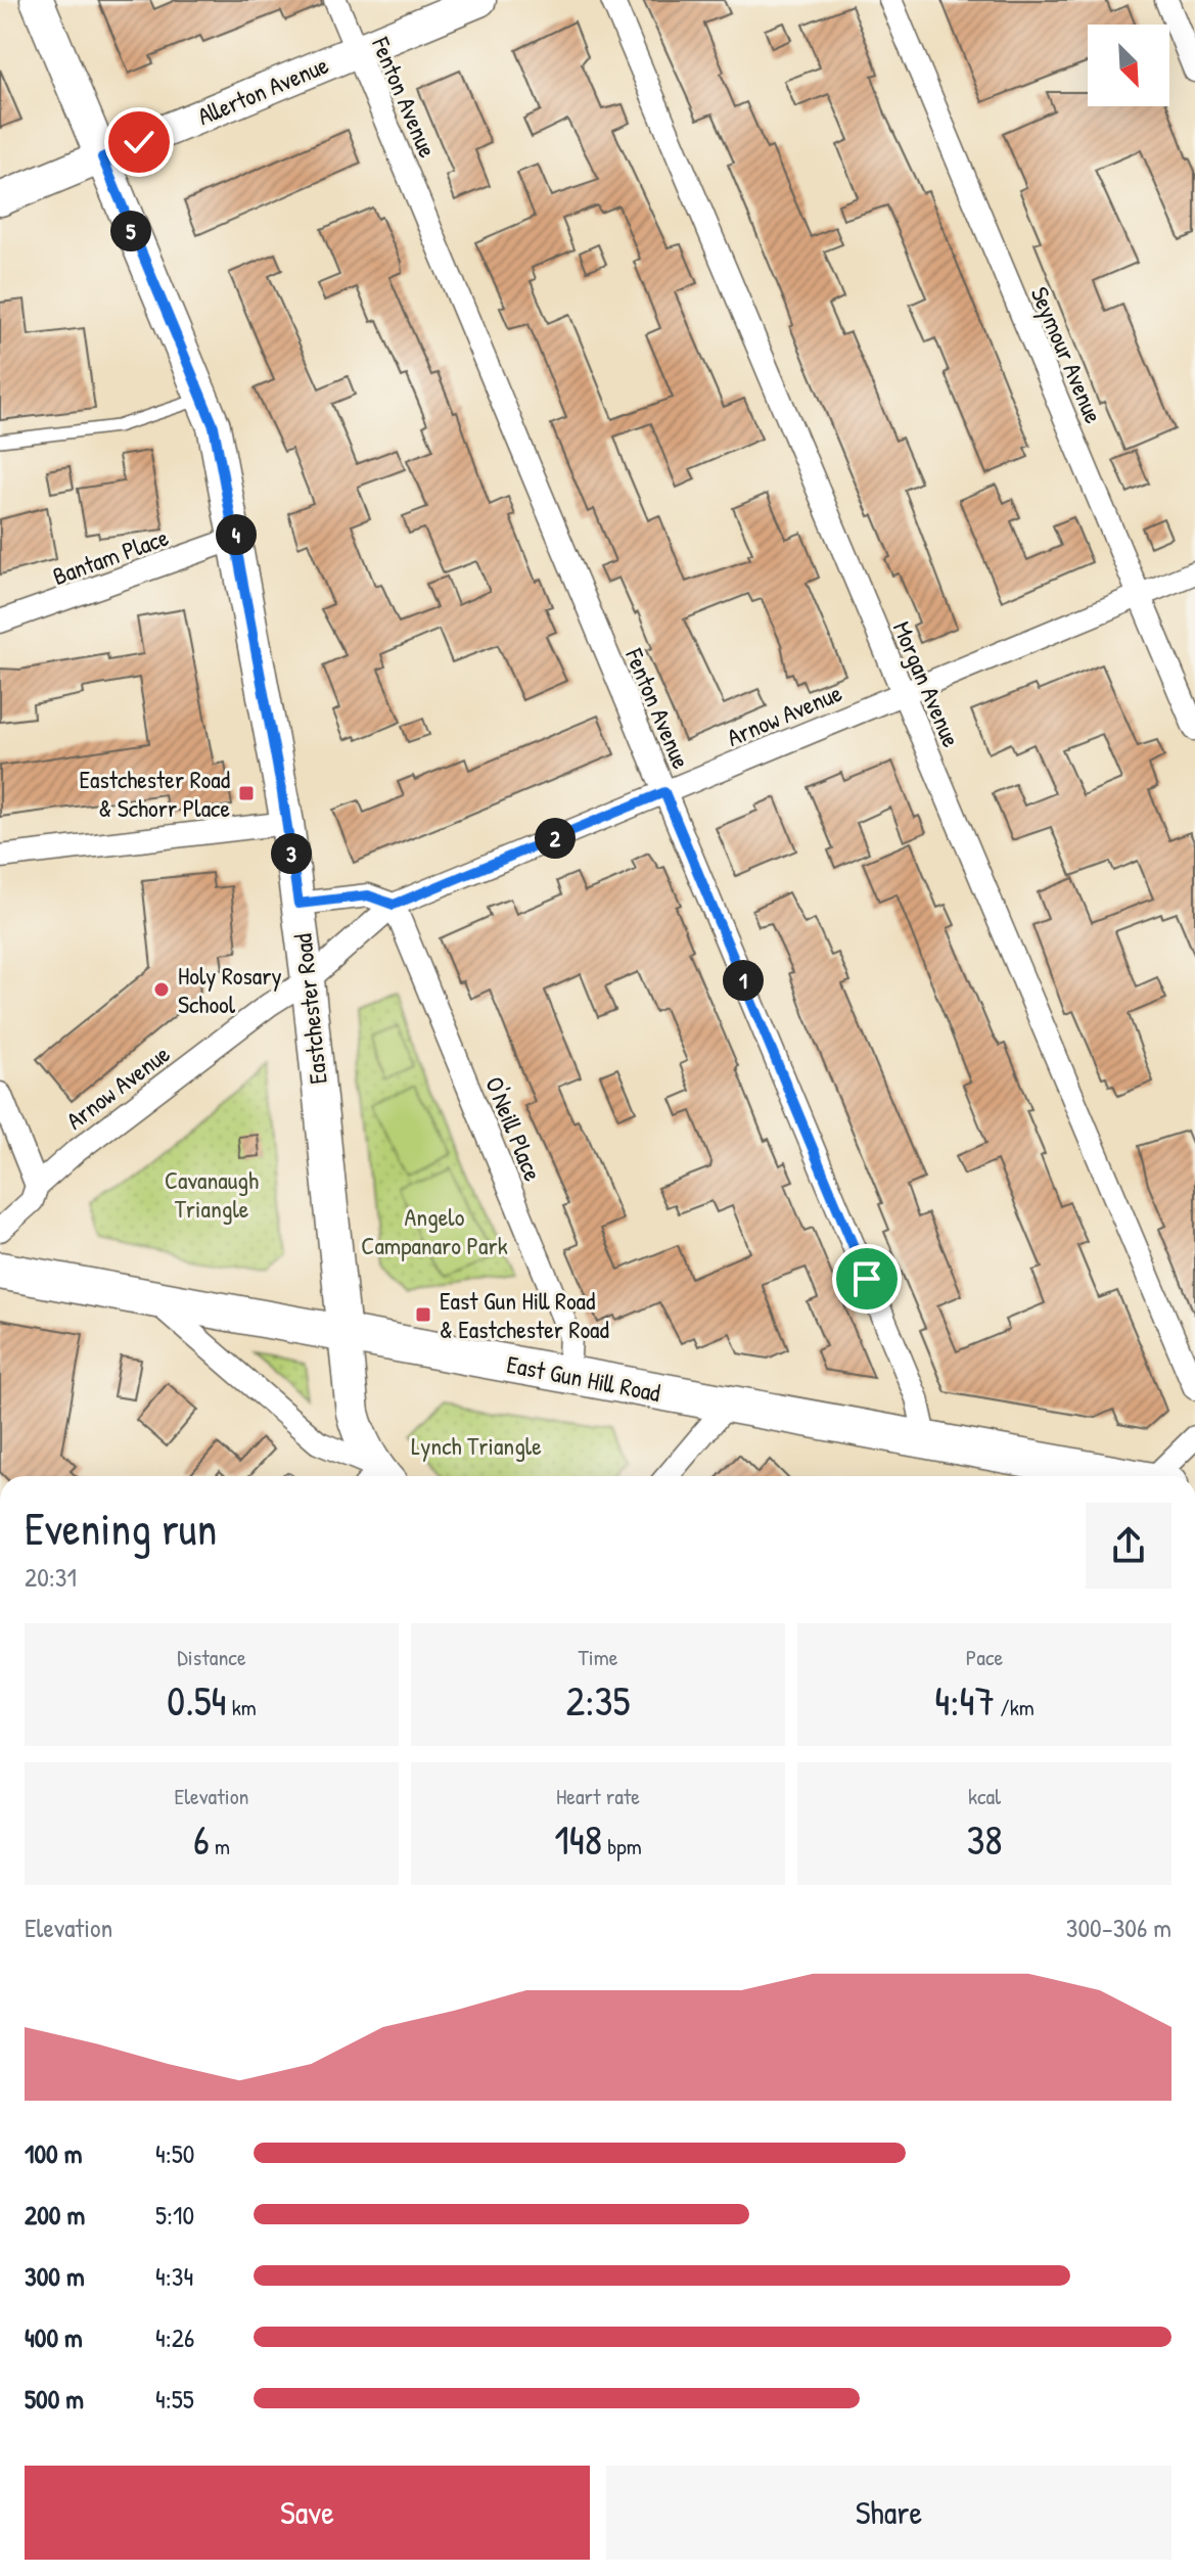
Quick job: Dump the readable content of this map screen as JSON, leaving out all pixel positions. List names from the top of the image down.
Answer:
{
  "streets": {
    "main road": ["Allerton Avenue", "Eastchester Road", "East Gun Hill Road"],
    "street": [
      "Fenton Avenue",
      "Seymour Avenue",
      "Bantam Place",
      "Morgan Avenue",
      "Arnow Avenue",
      "O'Neill Place"
    ]
  },
  "crossings": [
    ["Allerton Avenue", "Fenton Avenue"],
    ["Allerton Avenue", "Eastchester Road"],
    ["Fenton Avenue", "Arnow Avenue"],
    ["Fenton Avenue", "East Gun Hill Road"],
    ["Seymour Avenue", "Arnow Avenue"],
    ["Bantam Place", "Eastchester Road"],
    ["Morgan Avenue", "Arnow Avenue"],
    ["Arnow Avenue", "Eastchester Road"],
    ["Arnow Avenue", "O'Neill Place"],
    ["Eastchester Road", "East Gun Hill Road"],
    ["O'Neill Place", "East Gun Hill Road"]
  ],
  "parks": ["Cavanaugh Triangle", "Angelo Campanaro Park", "Lynch Triangle"],
  "places": {
    "transit": ["Eastchester Road & Schorr Place", "East Gun Hill Road & Eastchester Road"],
    "other": ["Holy Rosary School"]
  },
  "north": "bottom right",
  "page": {
    "pins": [
      "5",
      "4",
      "2",
      "3",
      "1"
    ],
    "heading": ["Evening run", "20:31"],
    "stats": [
      ["Distance", "0.54 km"],
      ["Time", "2:35"],
      ["Pace", "4:47 /km"],
      ["Elevation", "6 m"],
      ["Heart rate", "148 bpm"],
      ["kcal", "38"]
    ],
    "chart": ["Elevation", "300–306 m"],
    "list": [
      {
        "name": "100 m",
        "note": "4:50"
      },
      {
        "name": "200 m",
        "note": "5:10"
      },
      {
        "name": "300 m",
        "note": "4:34"
      },
      {
        "name": "400 m",
        "note": "4:26"
      },
      {
        "name": "500 m",
        "note": "4:55"
      }
    ],
    "buttons": ["Save", "Share"]
  }
}
